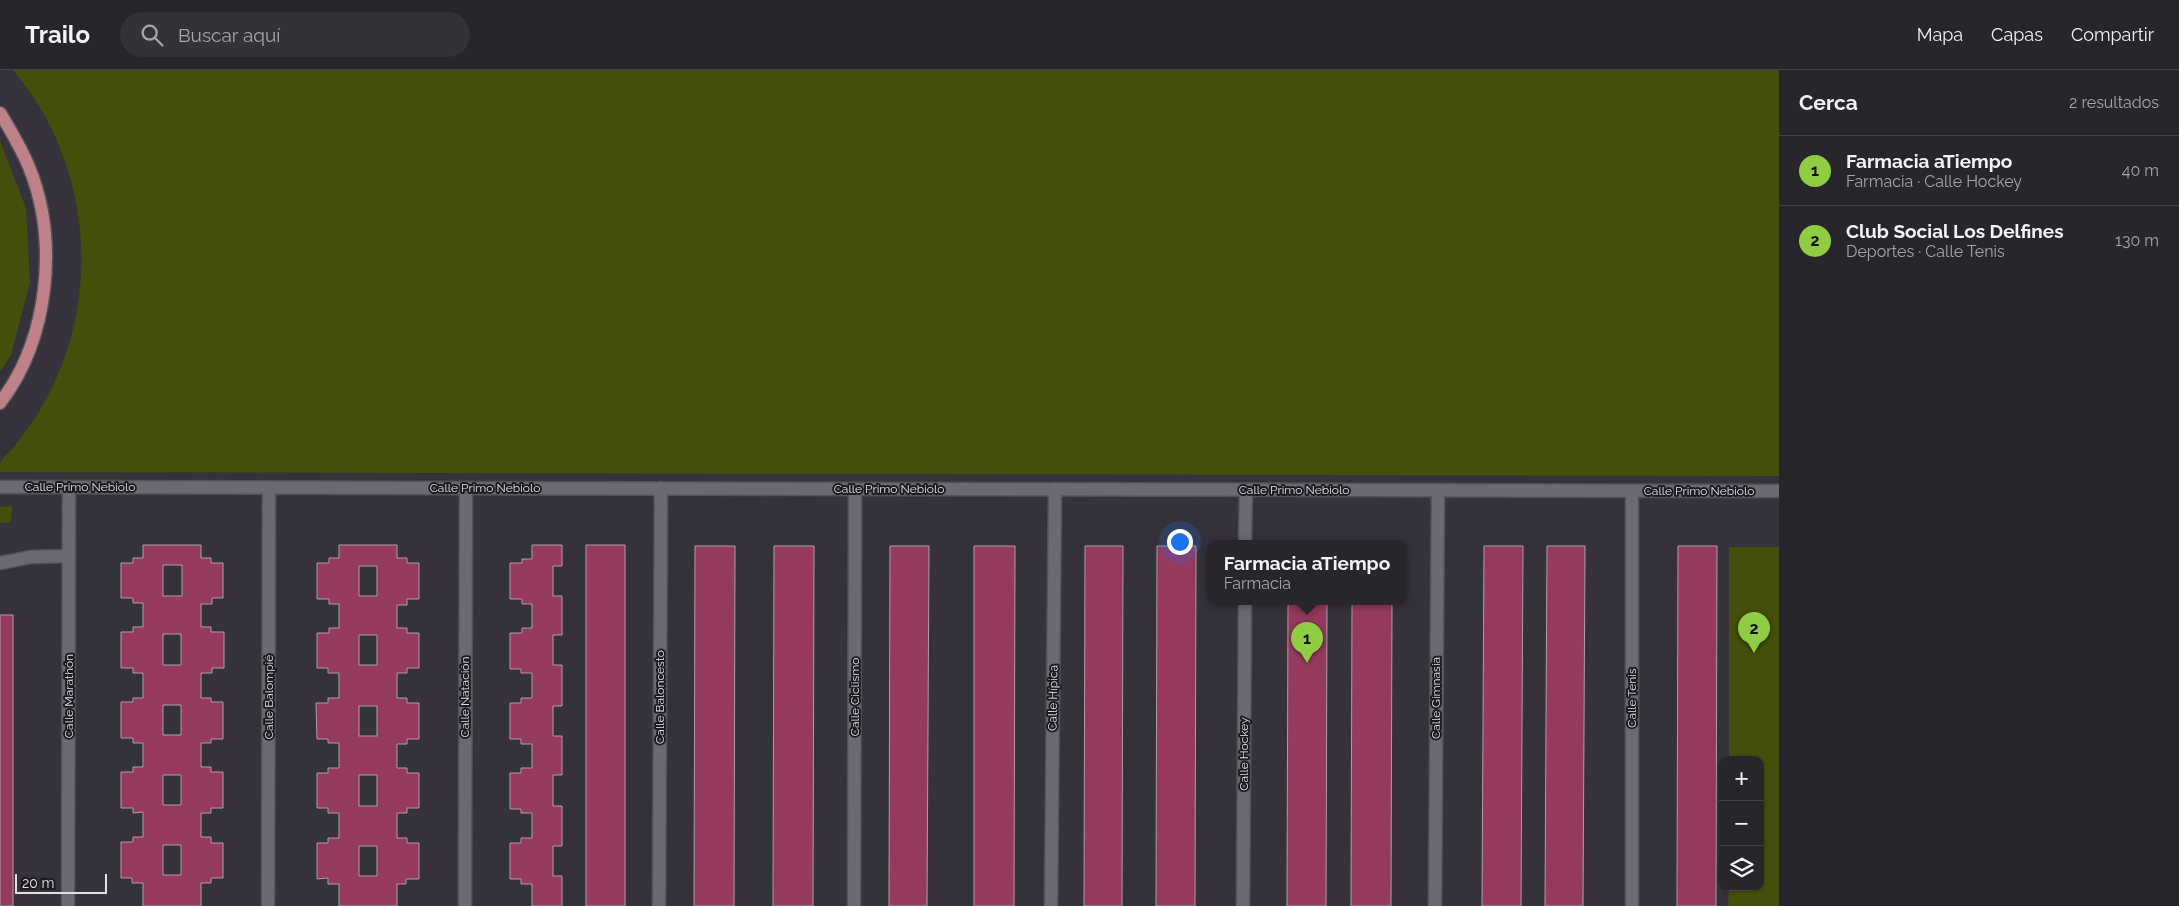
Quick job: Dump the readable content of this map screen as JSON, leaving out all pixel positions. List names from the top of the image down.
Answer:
{
  "streets": {
    "street": [
      "Calle Primo Nebiolo",
      "Calle Marathón",
      "Calle Balompié",
      "Calle Natación",
      "Calle Baloncesto",
      "Calle Ciclismo",
      "Calle Hípica",
      "Calle Gimnasia",
      "Calle Tenis",
      "Calle Hockey"
    ]
  },
  "crossings": [
    ["Calle Primo Nebiolo", "Calle Marathón"],
    ["Calle Primo Nebiolo", "Calle Balompié"],
    ["Calle Primo Nebiolo", "Calle Natación"],
    ["Calle Primo Nebiolo", "Calle Baloncesto"],
    ["Calle Primo Nebiolo", "Calle Ciclismo"],
    ["Calle Primo Nebiolo", "Calle Hípica"],
    ["Calle Primo Nebiolo", "Calle Gimnasia"],
    ["Calle Primo Nebiolo", "Calle Tenis"]
  ],
  "scale_bar": "20 m",
  "page": {
    "header": "Trailo",
    "search": "Buscar aquí",
    "nav": ["Mapa", "Capas", "Compartir"],
    "heading": ["Cerca", "2 resultados"],
    "list": [
      {
        "mark": "1",
        "name": "Farmacia aTiempo",
        "note": "Farmacia · Calle Hockey",
        "value": "40 m"
      },
      {
        "mark": "2",
        "name": "Club Social Los Delfines",
        "note": "Deportes · Calle Tenis",
        "value": "130 m"
      }
    ],
    "popup": ["Farmacia aTiempo", "Farmacia"],
    "pins": ["2", "1"],
    "map_buttons": ["+", "−"],
    "scale": "20 m"
  }
}
